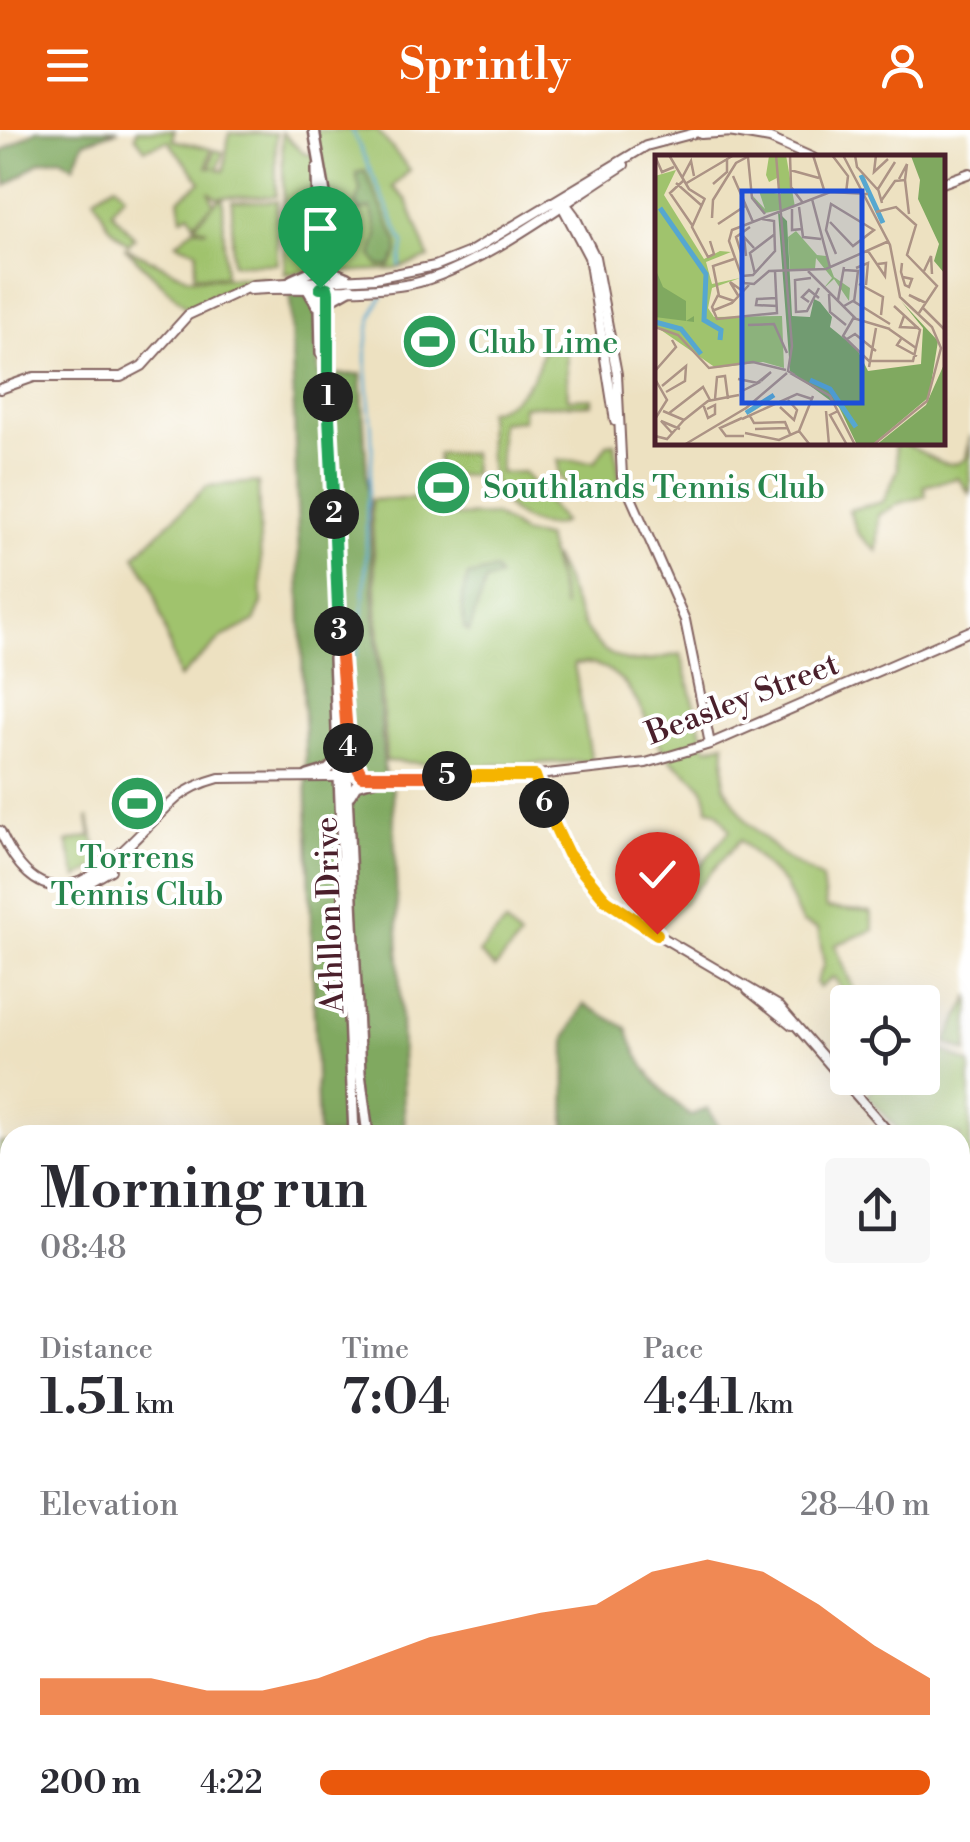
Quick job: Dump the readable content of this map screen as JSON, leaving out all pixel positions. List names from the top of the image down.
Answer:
{
  "streets": {
    "main road": ["Beasley Street", "Athllon Drive"]
  },
  "crossings": [
    ["Beasley Street", "Athllon Drive"]
  ],
  "places": {
    "sports": ["Club Lime", "Southlands Tennis Club", "Torrens Tennis Club"]
  },
  "page": {
    "header": "Sprintly",
    "pins": [
      "1",
      "2",
      "3",
      "4",
      "5",
      "6"
    ],
    "heading": ["Morning run", "08:48"],
    "stats": [
      ["Distance", "1.51 km"],
      ["Time", "7:04"],
      ["Pace", "4:41 /km"]
    ],
    "chart": ["Elevation", "28–40 m"],
    "list": [
      {
        "name": "200 m",
        "note": "4:22"
      }
    ]
  }
}
